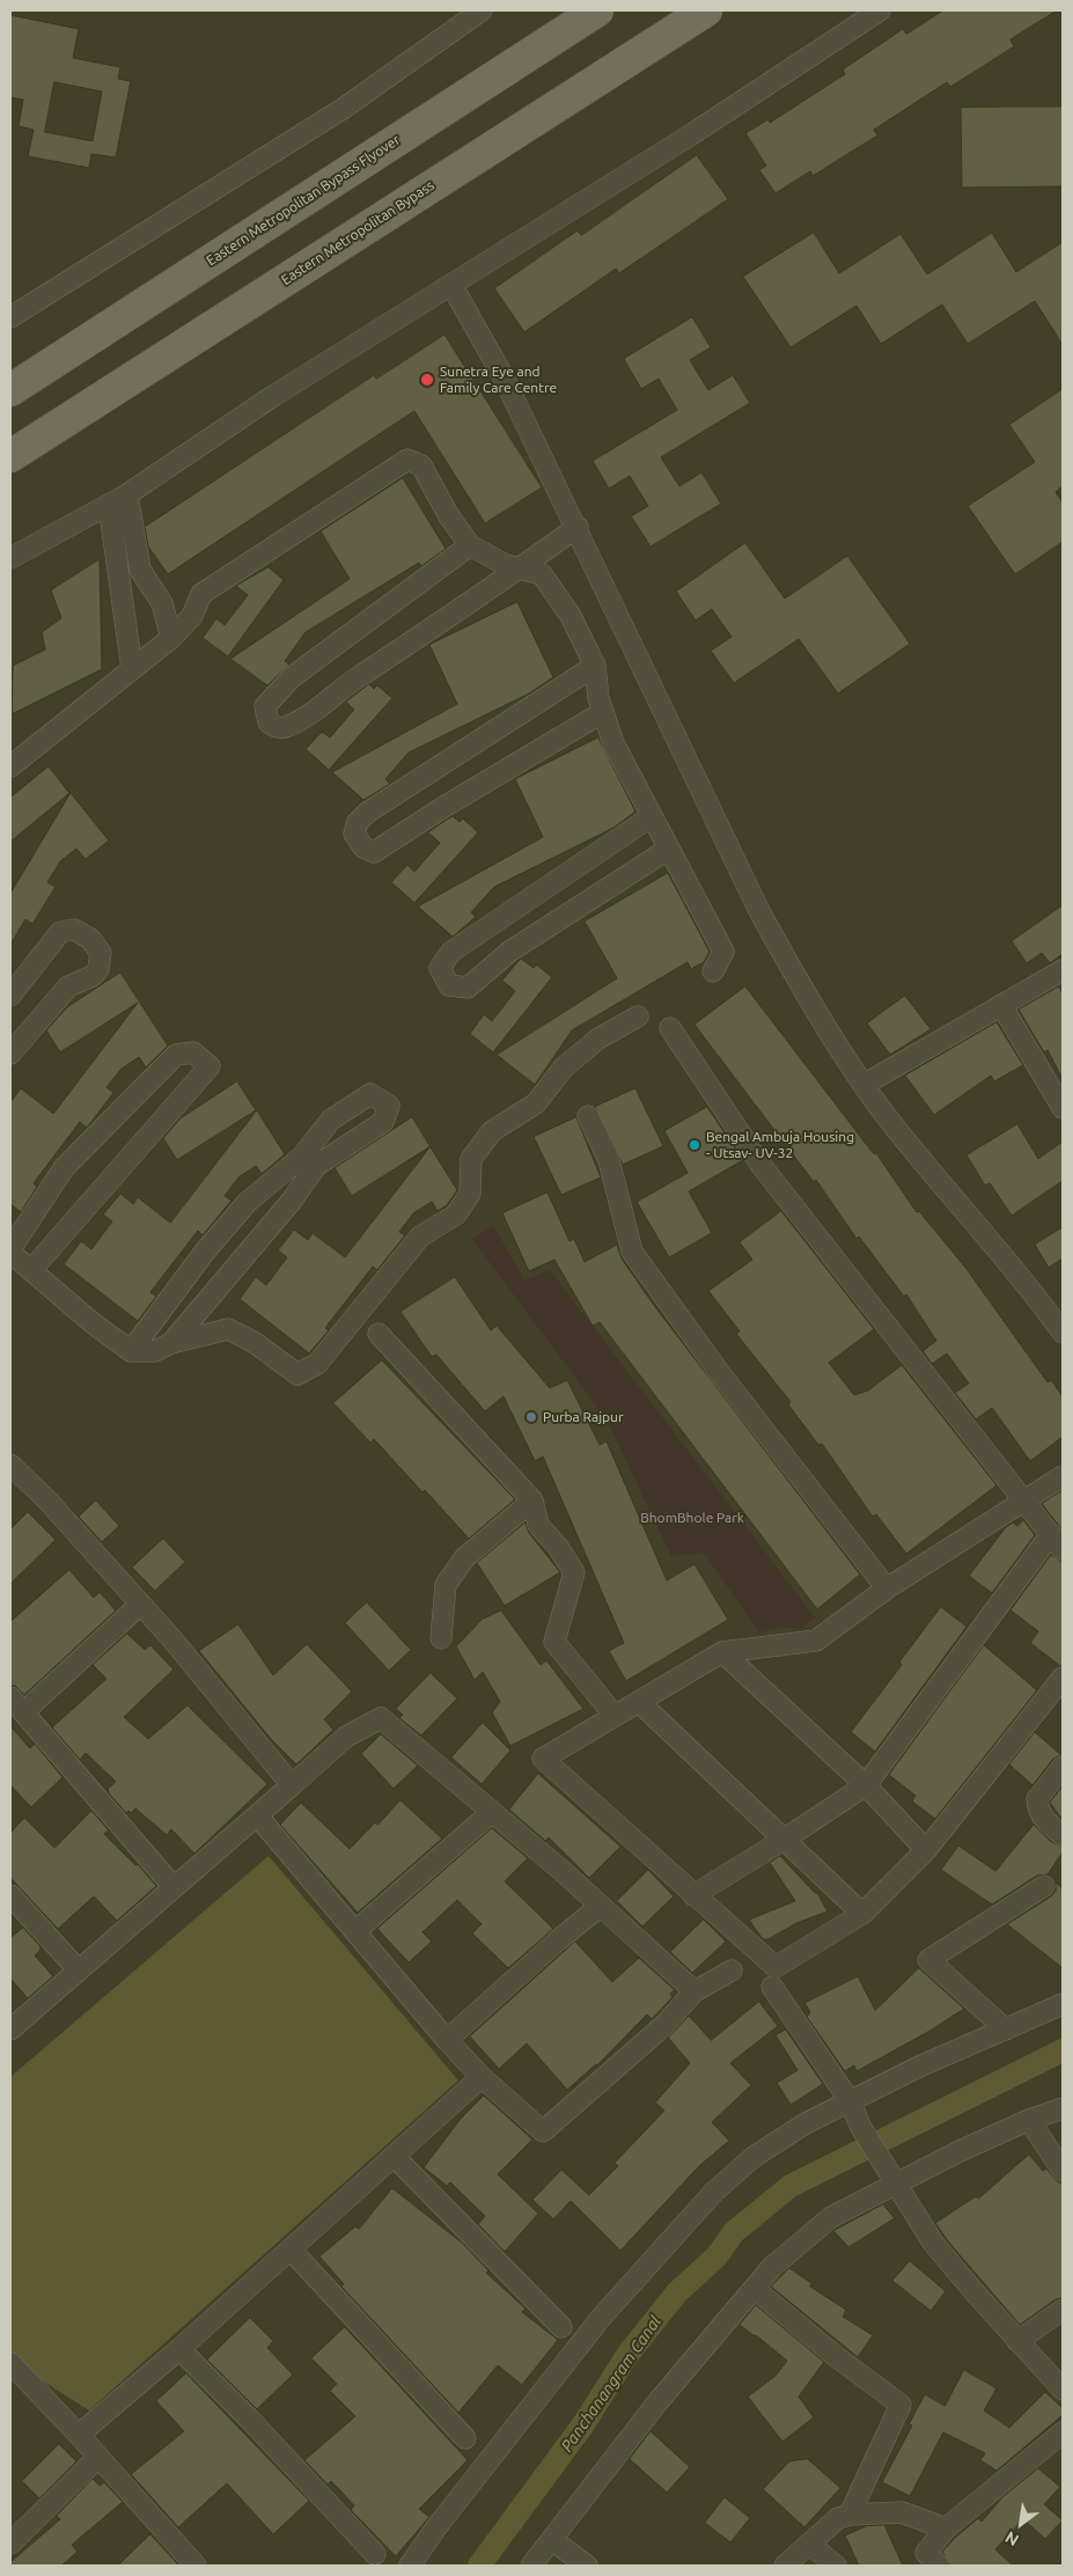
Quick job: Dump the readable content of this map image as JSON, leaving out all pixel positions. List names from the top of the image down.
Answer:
{
  "streets": {
    "main road": ["Eastern Metropolitan Bypass Flyover", "Eastern Metropolitan Bypass"]
  },
  "water": ["Panchanangram Canal"],
  "parks": ["BhomBhole Park"],
  "places": ["Sunetra Eye and Family Care Centre", "Bengal Ambuja Housing - Utsav- UV-32", "Purba Rajpur"],
  "north": "bottom left"
}
